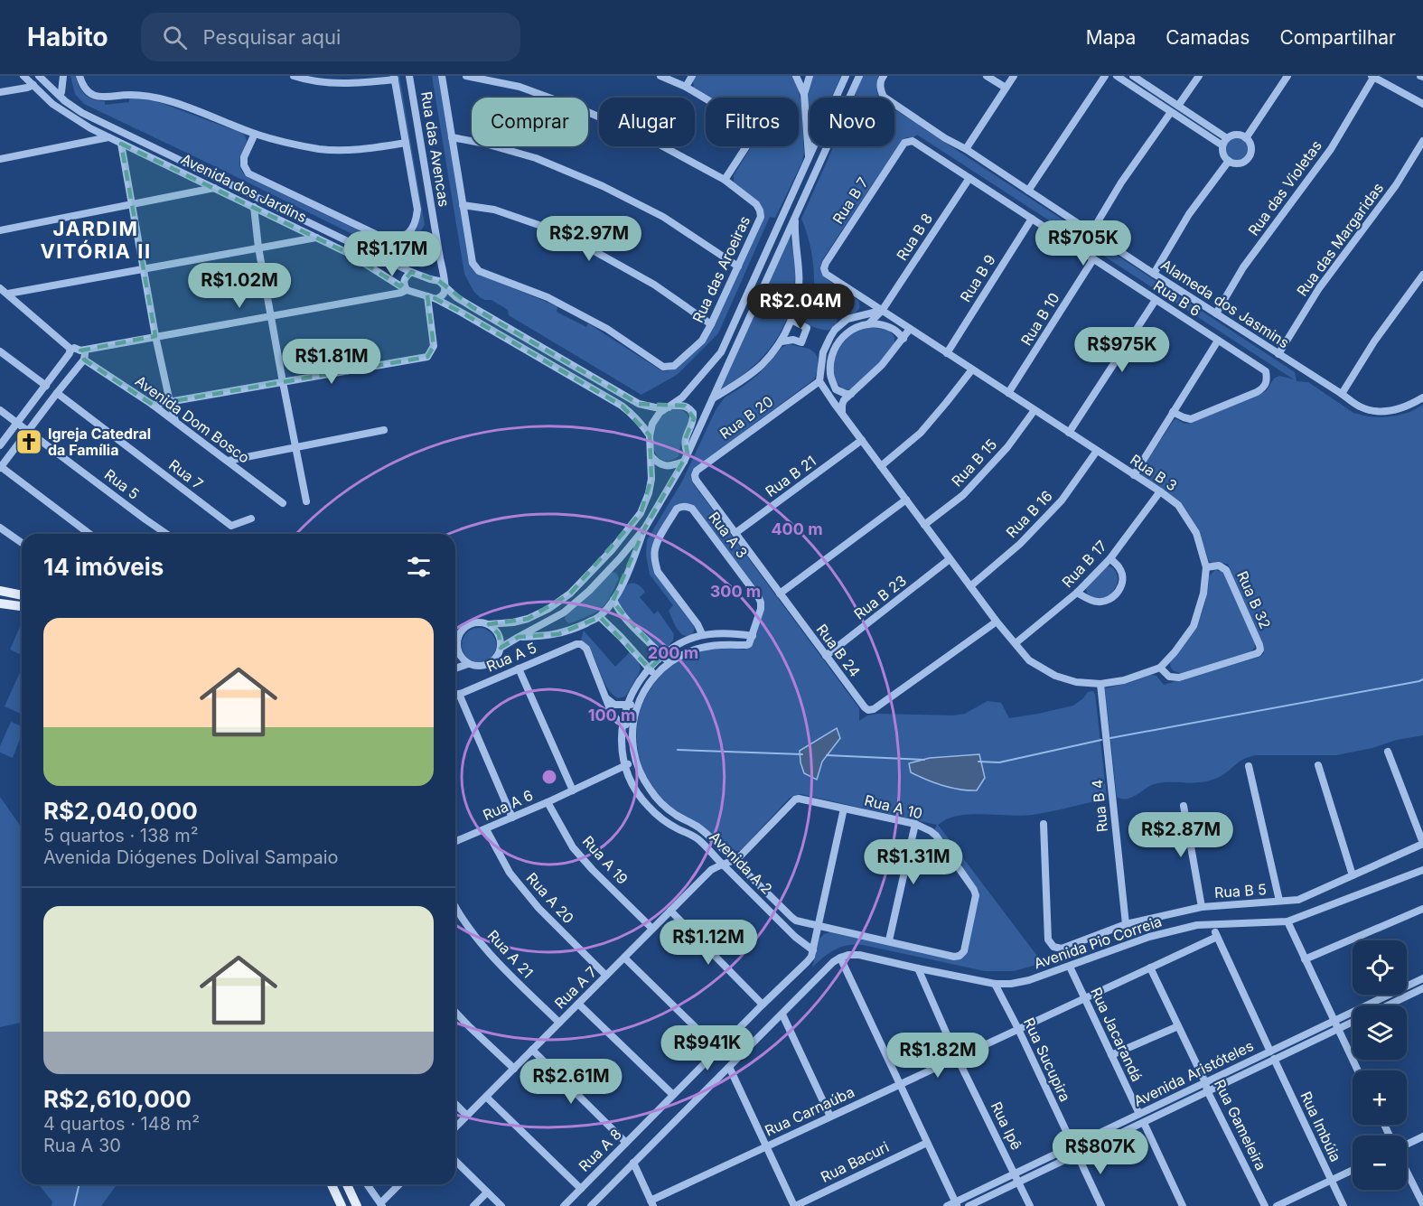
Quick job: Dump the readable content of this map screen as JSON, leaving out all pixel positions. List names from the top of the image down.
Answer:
{
  "streets": {
    "street": [
      "Rua das Avencas",
      "Avenida dos Jardins",
      "Rua das Violetas",
      "Rua B 7",
      "Rua B 8",
      "Rua das Margaridas",
      "Rua das Aroeiras",
      "Rua B 9",
      "Rua B 6",
      "Alameda dos Jasmins",
      "Rua B 10",
      "Rua B 20",
      "Avenida Dom Bosco",
      "Rua B 15",
      "Rua B 3",
      "Rua 7",
      "Rua B 21",
      "Rua 5",
      "Rua B 16",
      "Rua A 3",
      "Rua B 17",
      "Rua B 23",
      "Rua B 32",
      "Rua B 24",
      "Rua A 5",
      "Rua A 6",
      "Rua B 4",
      "Rua A 10",
      "Rua A 19",
      "Avenida A 2",
      "Rua B 5",
      "Rua A 20",
      "Avenida Pio Correia",
      "Rua A 21",
      "Rua A 7",
      "Rua Jacarandá",
      "Rua Sucupira",
      "Avenida Aristóteles",
      "Rua Carnaúba",
      "Rua Gameleira",
      "Rua Ipê",
      "Rua Imbúia",
      "Rua A 8",
      "Rua Bacuri"
    ]
  },
  "crossings": [
    ["Rua das Avencas", "Avenida dos Jardins"],
    ["Rua das Violetas", "Alameda dos Jasmins"],
    ["Rua B 7", "Rua B 6"],
    ["Rua B 7", "Rua B 3"],
    ["Rua B 8", "Rua B 6"],
    ["Rua B 8", "Rua B 3"],
    ["Rua das Margaridas", "Alameda dos Jasmins"],
    ["Rua B 9", "Rua B 6"],
    ["Rua B 9", "Rua B 3"],
    ["Rua B 6", "Rua B 10"],
    ["Rua B 10", "Rua B 3"],
    ["Rua B 20", "Rua B 3"],
    ["Rua B 20", "Rua B 24"],
    ["Rua B 15", "Rua B 3"],
    ["Rua B 3", "Rua B 21"],
    ["Rua B 3", "Rua B 16"],
    ["Rua B 3", "Rua B 17"],
    ["Rua B 3", "Rua B 23"],
    ["Rua B 3", "Rua B 32"],
    ["Rua B 3", "Rua B 24"],
    ["Rua B 3", "Rua B 4"],
    ["Rua B 21", "Rua B 24"],
    ["Rua A 3", "Avenida A 2"],
    ["Rua B 23", "Rua B 24"],
    ["Rua A 6", "Rua A 19"],
    ["Rua A 6", "Avenida A 2"],
    ["Rua A 6", "Rua A 20"],
    ["Rua B 4", "Rua B 5"],
    ["Rua A 10", "Avenida A 2"],
    ["Rua A 10", "Rua A 7"],
    ["Rua A 19", "Rua A 7"],
    ["Avenida A 2", "Rua A 7"],
    ["Avenida A 2", "Rua A 8"],
    ["Rua A 20", "Rua A 7"],
    ["Avenida Pio Correia", "Rua Jacarandá"],
    ["Avenida Pio Correia", "Rua Sucupira"],
    ["Avenida Pio Correia", "Rua Ipê"],
    ["Avenida Pio Correia", "Rua Imbúia"],
    ["Rua A 21", "Rua A 7"],
    ["Rua Jacarandá", "Avenida Aristóteles"],
    ["Rua Jacarandá", "Rua Carnaúba"],
    ["Rua Sucupira", "Avenida Aristóteles"],
    ["Rua Sucupira", "Rua Carnaúba"],
    ["Avenida Aristóteles", "Rua Gameleira"],
    ["Avenida Aristóteles", "Rua Ipê"],
    ["Avenida Aristóteles", "Rua Imbúia"],
    ["Rua Carnaúba", "Rua Gameleira"],
    ["Rua Carnaúba", "Rua Ipê"],
    ["Rua Carnaúba", "Rua Imbúia"]
  ],
  "districts": ["JARDIM VITÓRIA II"],
  "places": {
    "church": ["Igreja Catedral da Família"]
  },
  "page": {
    "header": "Habito",
    "search": "Pesquisar aqui",
    "nav": ["Mapa", "Camadas", "Compartilhar"],
    "chip": [
      "Comprar",
      "Alugar",
      "Filtros",
      "Novo"
    ],
    "price": [
      "R$2.97M",
      "R$705K",
      "R$1.17M",
      "R$1.02M",
      "R$2.04M",
      "R$975K",
      "R$1.81M",
      "R$2.87M",
      "R$1.31M",
      "R$1.12M",
      "R$941K",
      "R$1.82M",
      "R$2.61M",
      "R$807K"
    ],
    "heading": "14 imóveis",
    "list": [
      {
        "name": "R$2,040,000",
        "note": "5 quartos · 138 m² · Avenida Diógenes Dolival Sampaio"
      },
      {
        "name": "R$2,610,000",
        "note": "4 quartos · 148 m² · Rua A 30"
      }
    ],
    "map_buttons": ["+", "−"]
  },
  "rings": [
    "400 m",
    "300 m",
    "200 m",
    "100 m"
  ]
}
